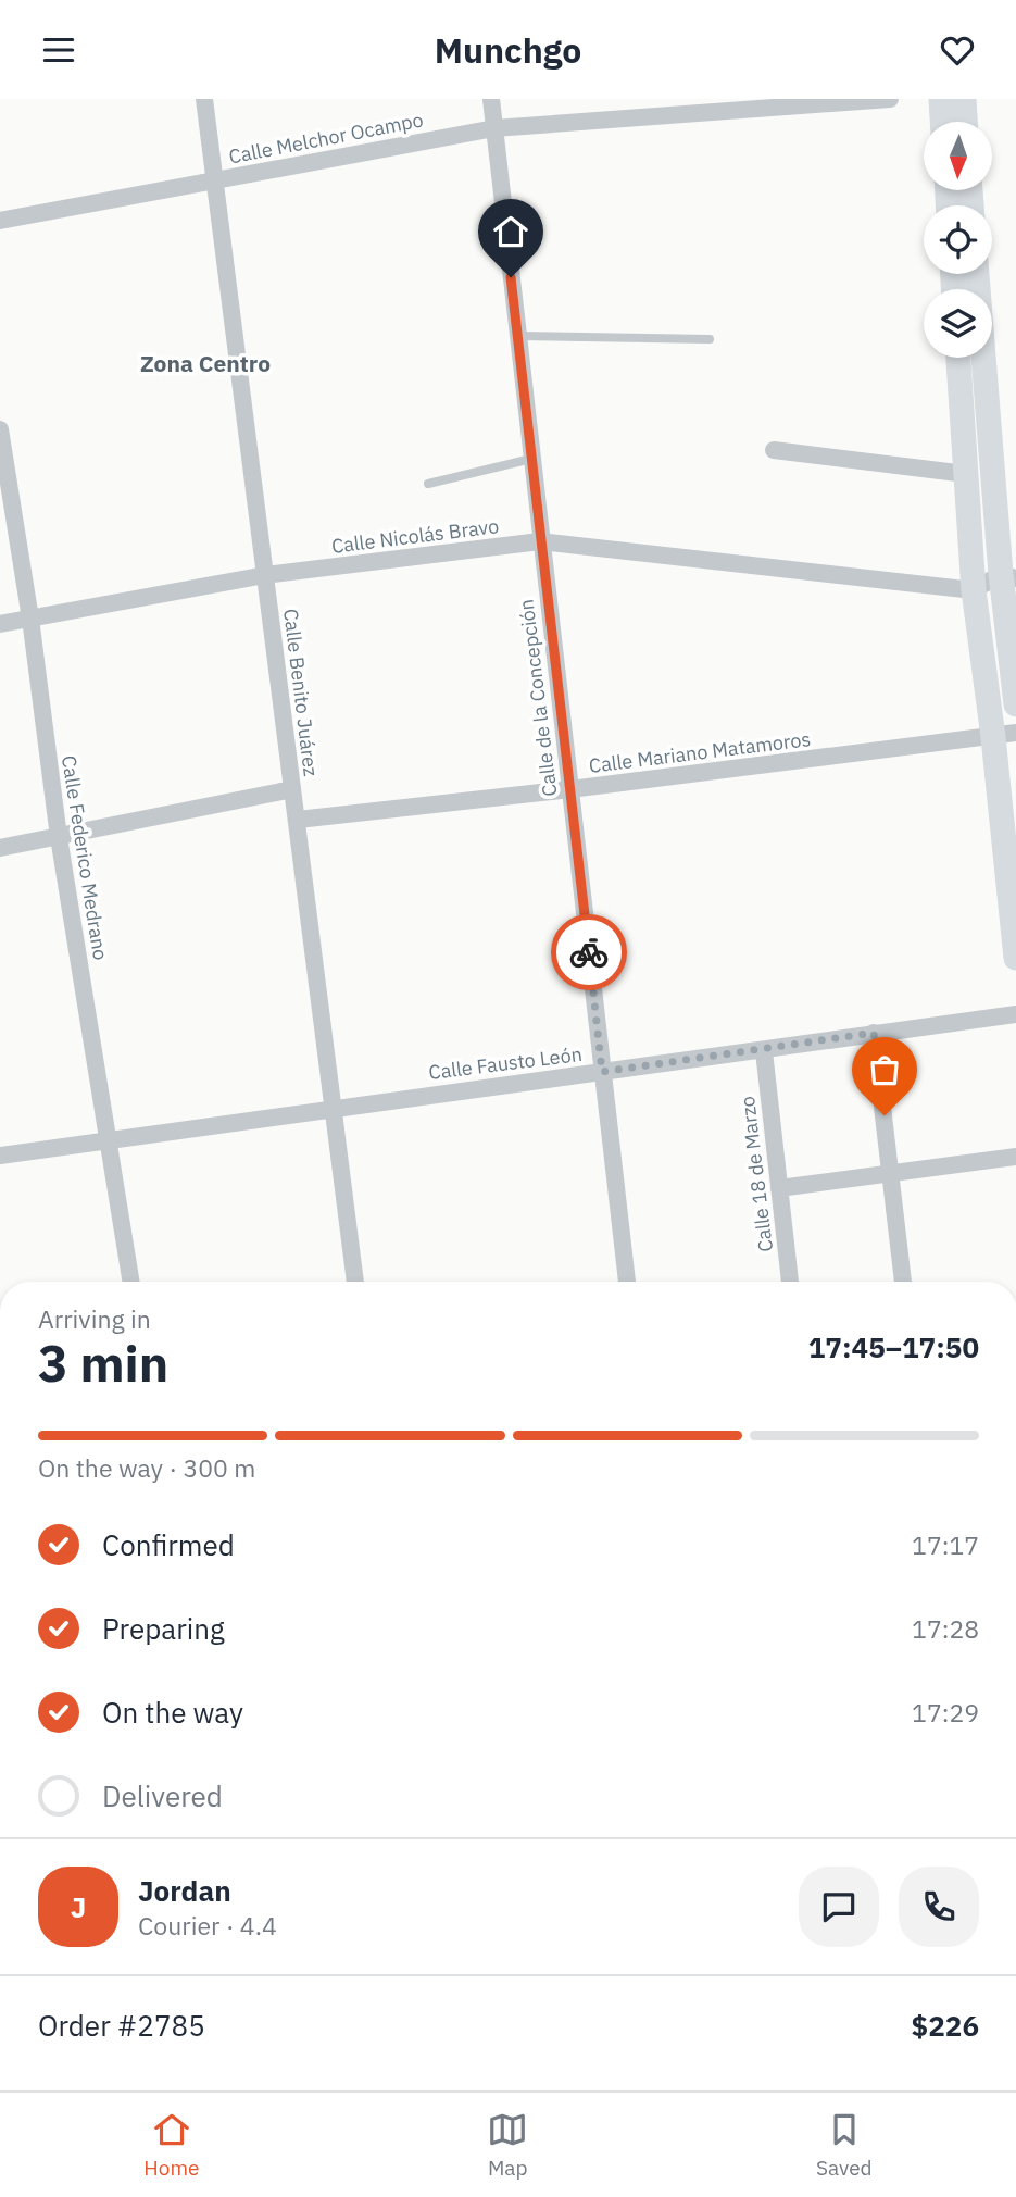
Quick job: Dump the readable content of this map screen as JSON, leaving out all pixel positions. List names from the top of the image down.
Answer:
{
  "streets": {
    "street": [
      "Calle Melchor Ocampo",
      "Calle Nicolás Bravo",
      "Calle Benito Juárez",
      "Calle de la Concepción",
      "Calle Mariano Matamoros",
      "Calle Federico Medrano",
      "Calle Fausto León",
      "Calle 18 de Marzo"
    ]
  },
  "crossings": [
    ["Calle Melchor Ocampo", "Calle Benito Juárez"],
    ["Calle Melchor Ocampo", "Calle de la Concepción"],
    ["Calle Nicolás Bravo", "Calle Benito Juárez"],
    ["Calle Nicolás Bravo", "Calle de la Concepción"],
    ["Calle Nicolás Bravo", "Calle Federico Medrano"],
    ["Calle Benito Juárez", "Calle Mariano Matamoros"],
    ["Calle Benito Juárez", "Calle Fausto León"],
    ["Calle de la Concepción", "Calle Mariano Matamoros"],
    ["Calle de la Concepción", "Calle Fausto León"],
    ["Calle Federico Medrano", "Calle Fausto León"],
    ["Calle Fausto León", "Calle 18 de Marzo"]
  ],
  "districts": ["Zona Centro"],
  "north": "bottom",
  "page": {
    "header": "Munchgo",
    "heading": ["3 min", "Arriving in", "17:45–17:50"],
    "panel": [
      "Jordan",
      "Courier · 4.4",
      "Order #2785",
      "$226"
    ],
    "bar": "On the way · 300 m",
    "list": [
      ["Confirmed", "17:17"],
      ["Preparing", "17:28"],
      ["On the way", "17:29"],
      "Delivered"
    ],
    "round": "J",
    "tabs": ["Home", "Map", "Saved"]
  }
}
